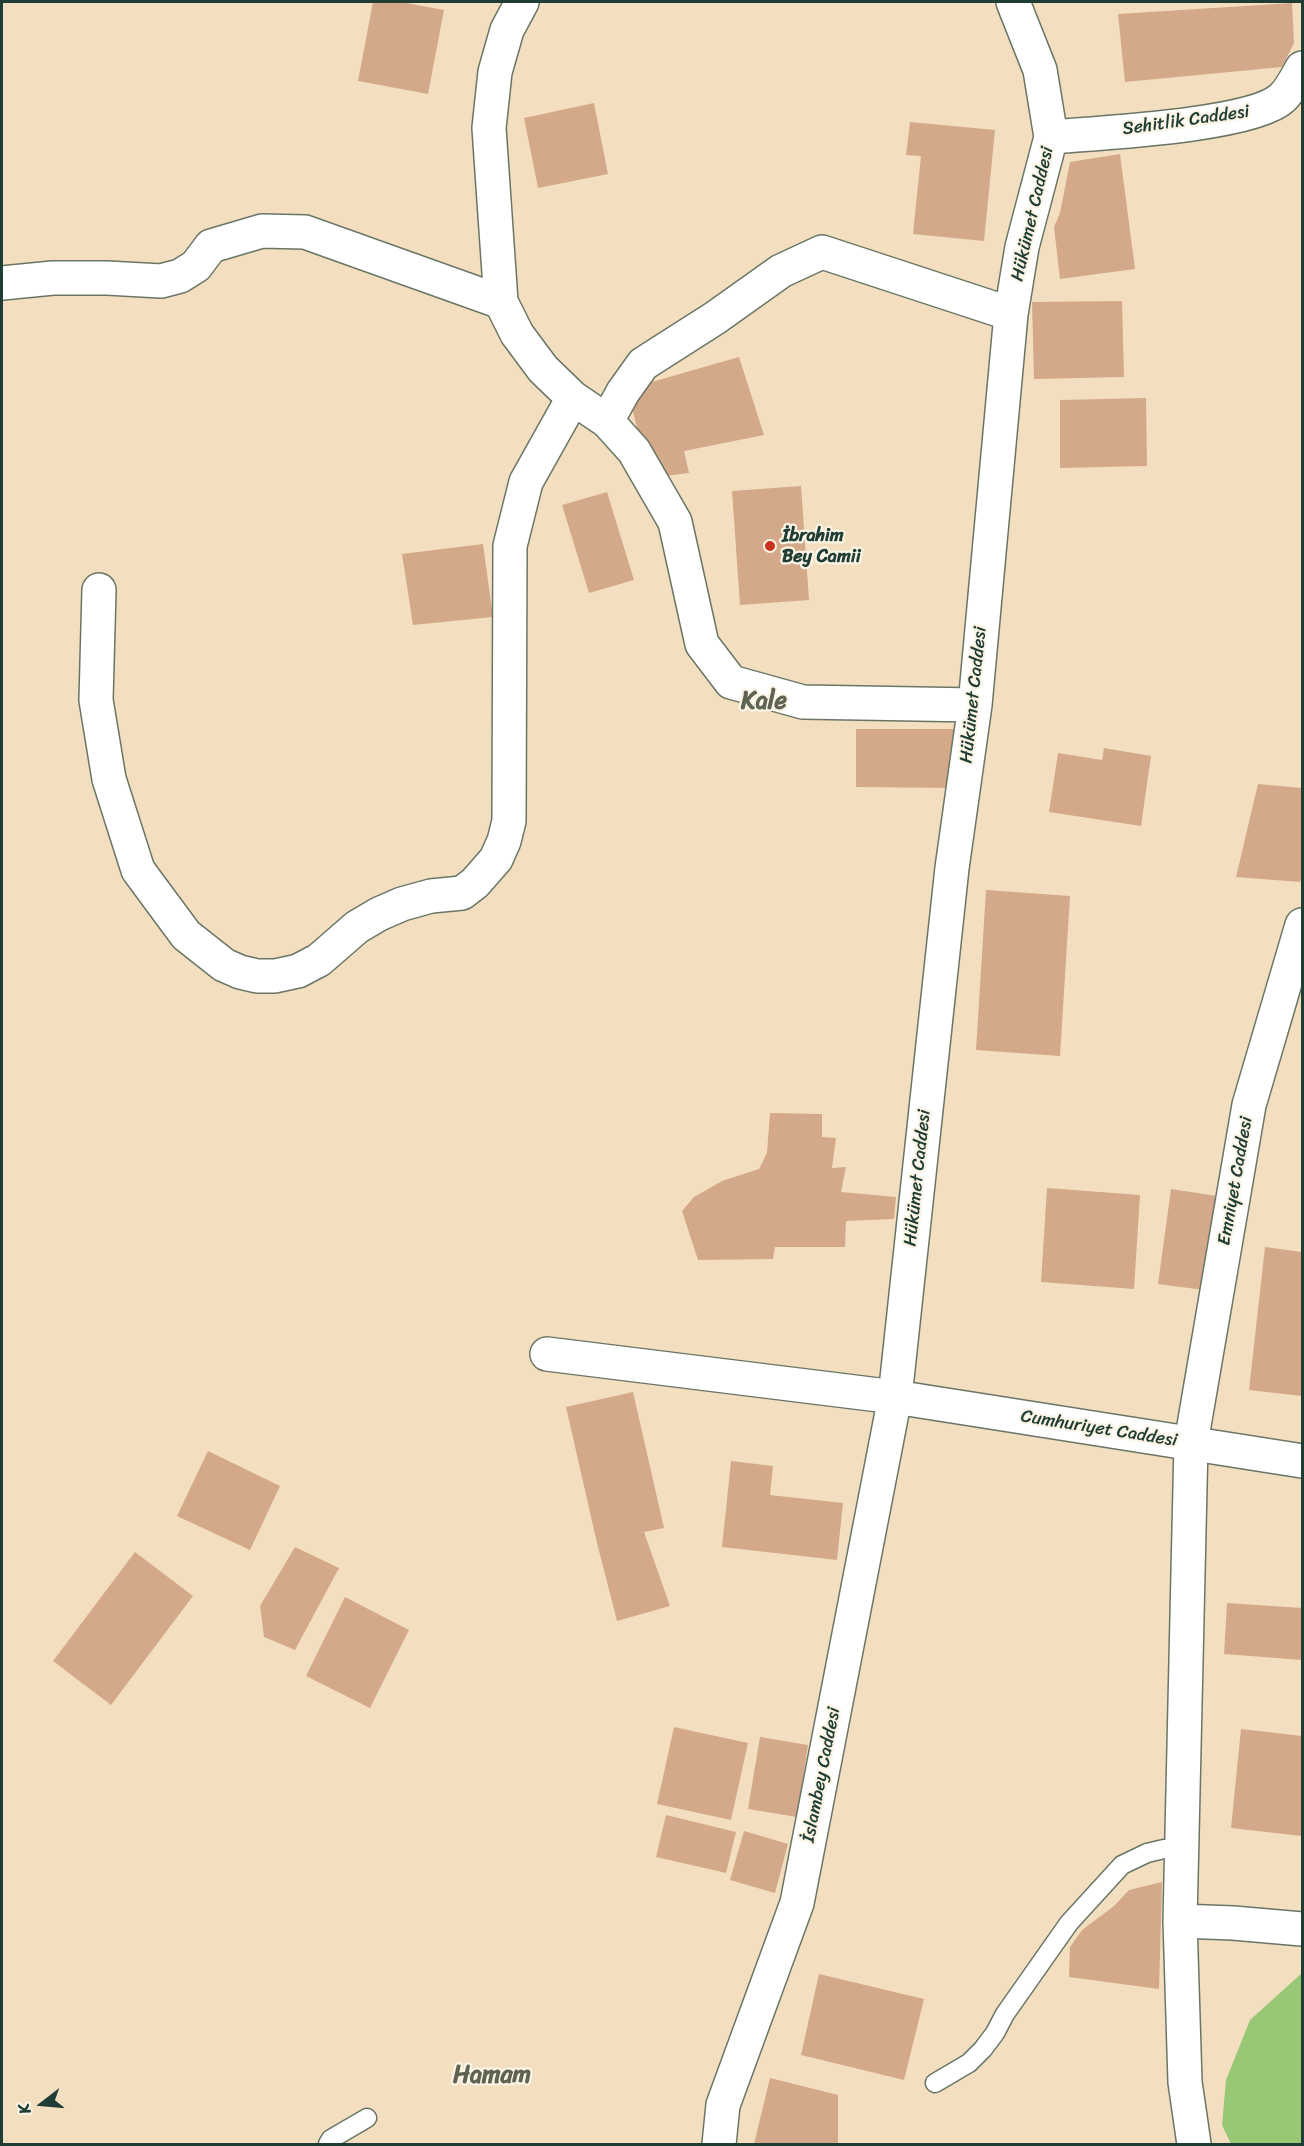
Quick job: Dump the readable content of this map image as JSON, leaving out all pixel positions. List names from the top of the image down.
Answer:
{
  "streets": {
    "street": [
      "Sehitlik Caddesi",
      "Hükümet Caddesi",
      "Emniyet Caddesi",
      "Cumhuriyet Caddesi",
      "İslambey Caddesi"
    ]
  },
  "crossings": [
    ["Sehitlik Caddesi", "Hükümet Caddesi"],
    ["Hükümet Caddesi", "Cumhuriyet Caddesi"],
    ["Hükümet Caddesi", "İslambey Caddesi"],
    ["Emniyet Caddesi", "Cumhuriyet Caddesi"],
    ["Cumhuriyet Caddesi", "İslambey Caddesi"]
  ],
  "districts": ["Kale", "Hamam"],
  "places": ["İbrahim Bey Camii"],
  "north": "left"
}
